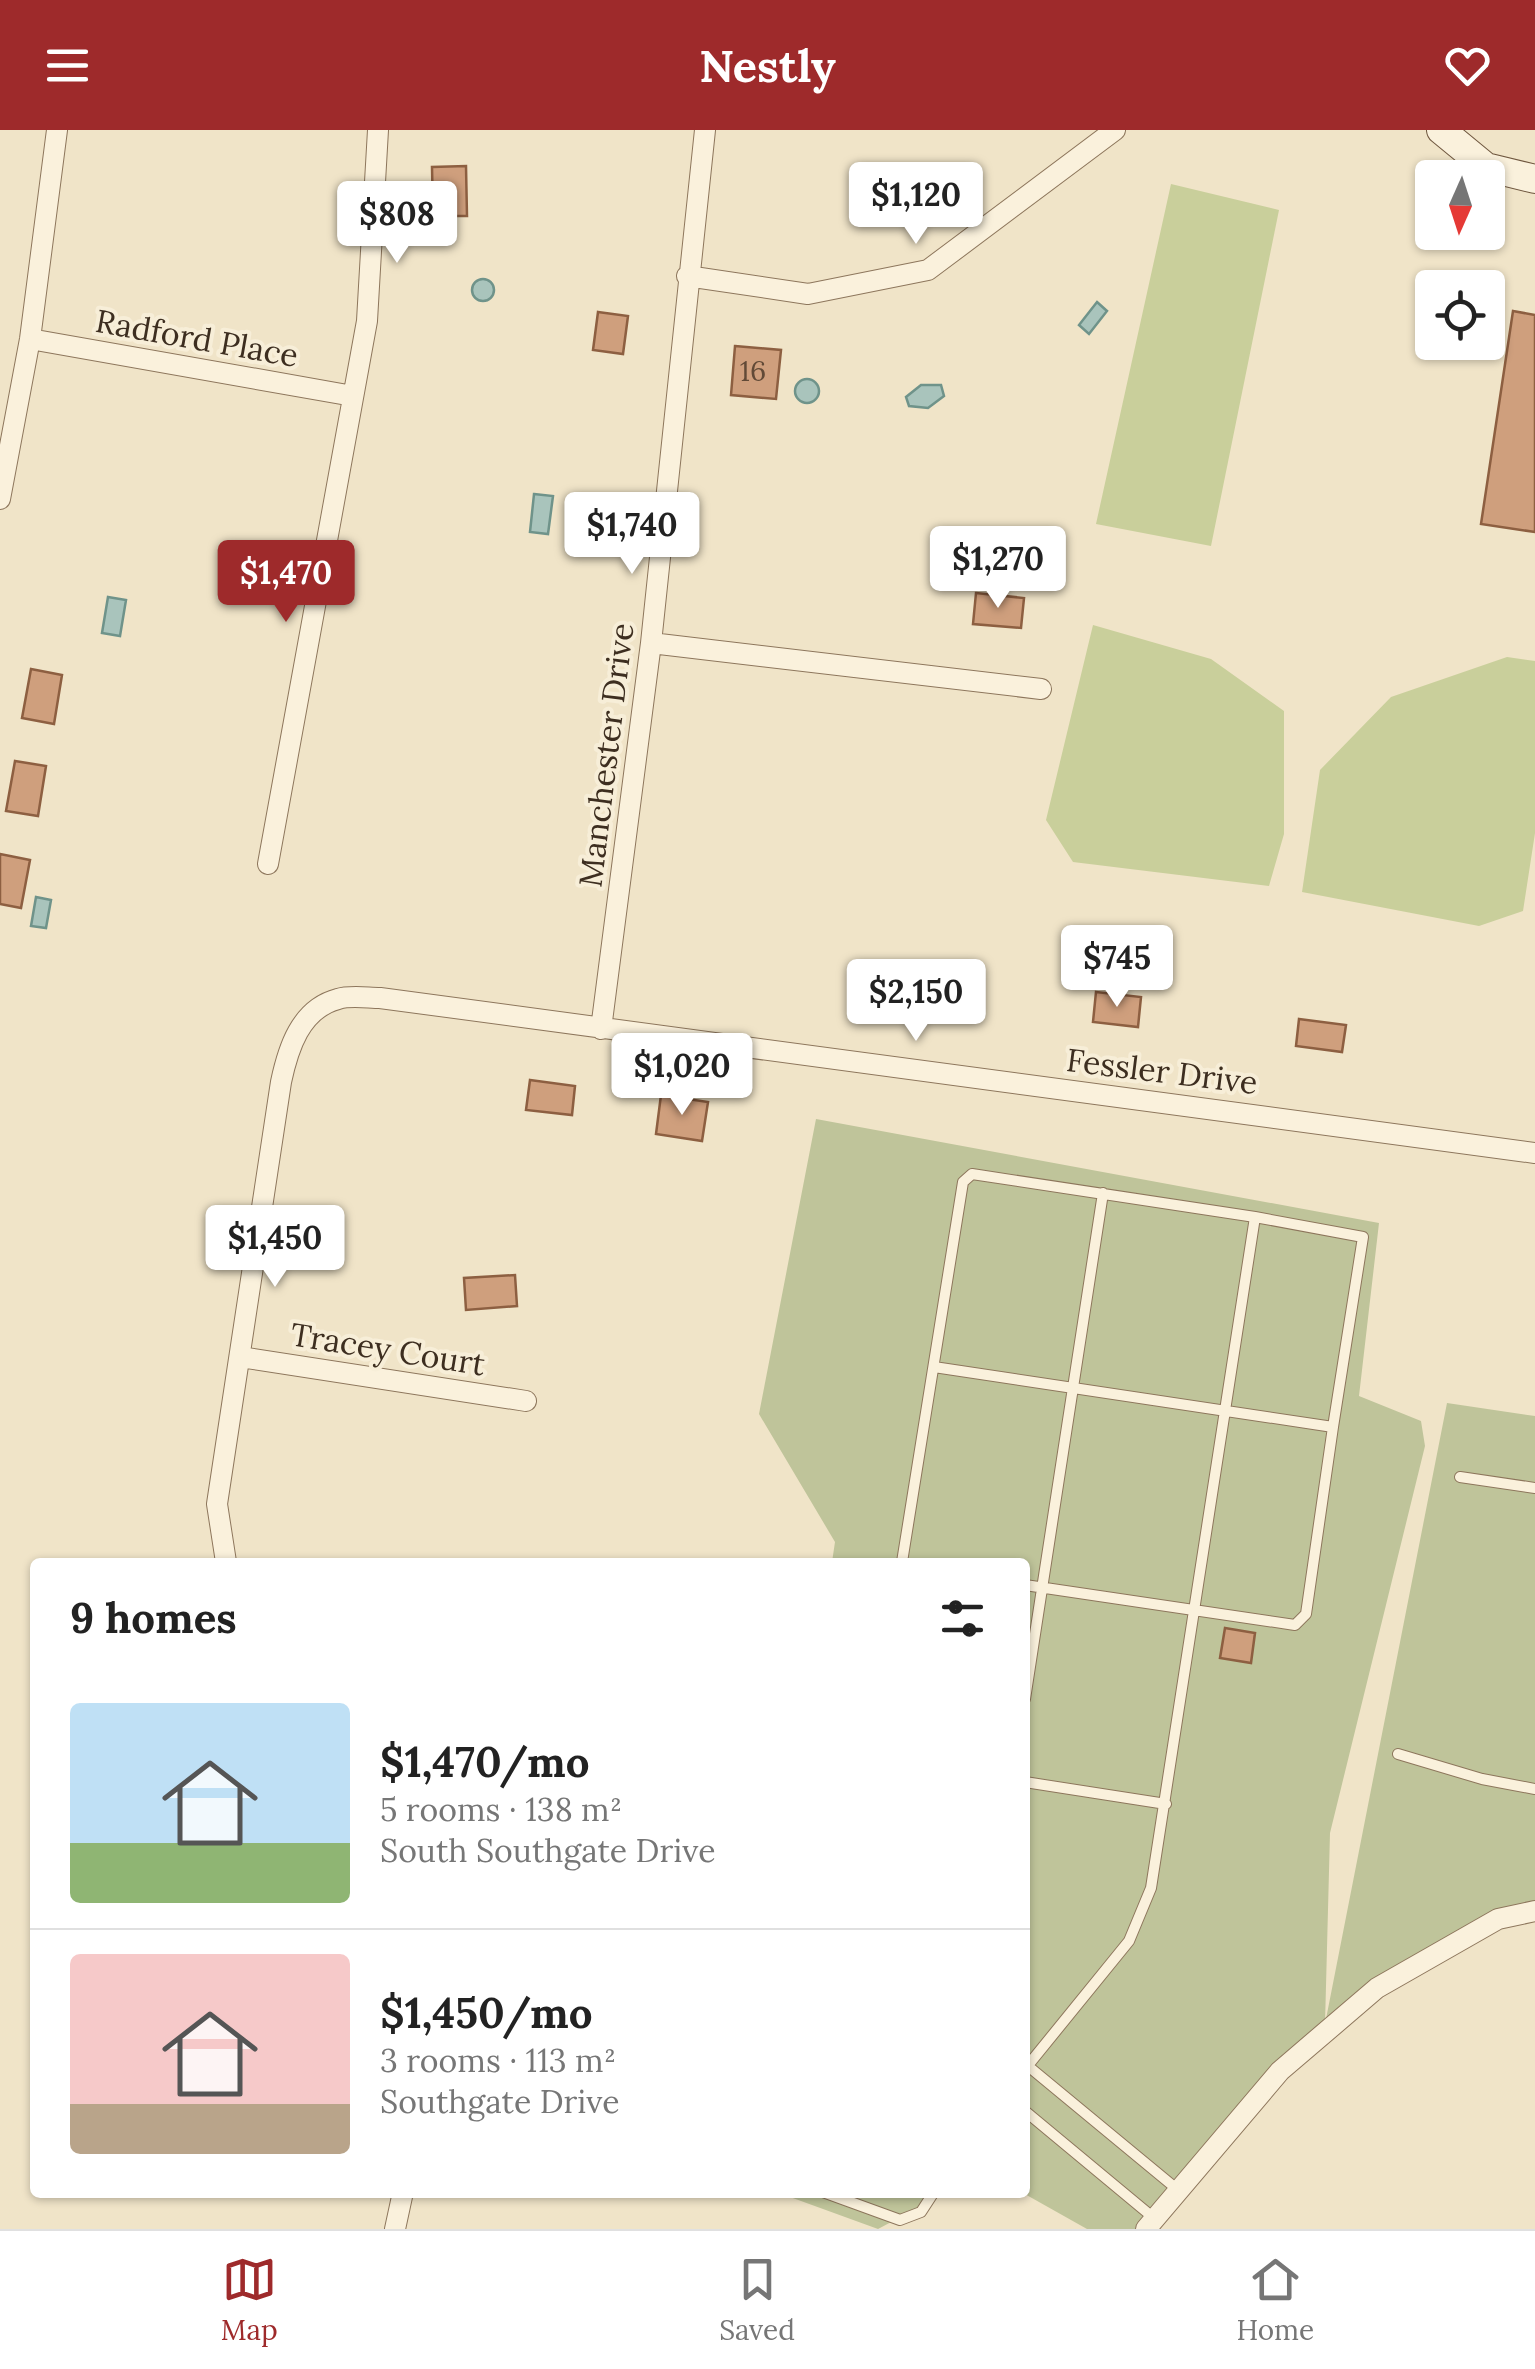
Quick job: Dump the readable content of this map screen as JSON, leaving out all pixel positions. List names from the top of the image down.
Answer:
{
  "streets": {
    "street": [
      "Radford Place",
      "Manchester Drive",
      "Fessler Drive",
      "Tracey Court"
    ]
  },
  "crossings": [
    ["Manchester Drive", "Fessler Drive"],
    ["Fessler Drive", "Tracey Court"]
  ],
  "house_numbers": ["16"],
  "north": "bottom",
  "page": {
    "header": "Nestly",
    "price": [
      "$1,120",
      "$808",
      "$1,740",
      "$1,270",
      "$1,470",
      "$745",
      "$2,150",
      "$1,020",
      "$1,450"
    ],
    "heading": "9 homes",
    "list": [
      {
        "name": "$1,470/mo",
        "note": "5 rooms · 138 m² · South Southgate Drive"
      },
      {
        "name": "$1,450/mo",
        "note": "3 rooms · 113 m² · Southgate Drive"
      }
    ],
    "tabs": ["Map", "Saved", "Home"]
  }
}
